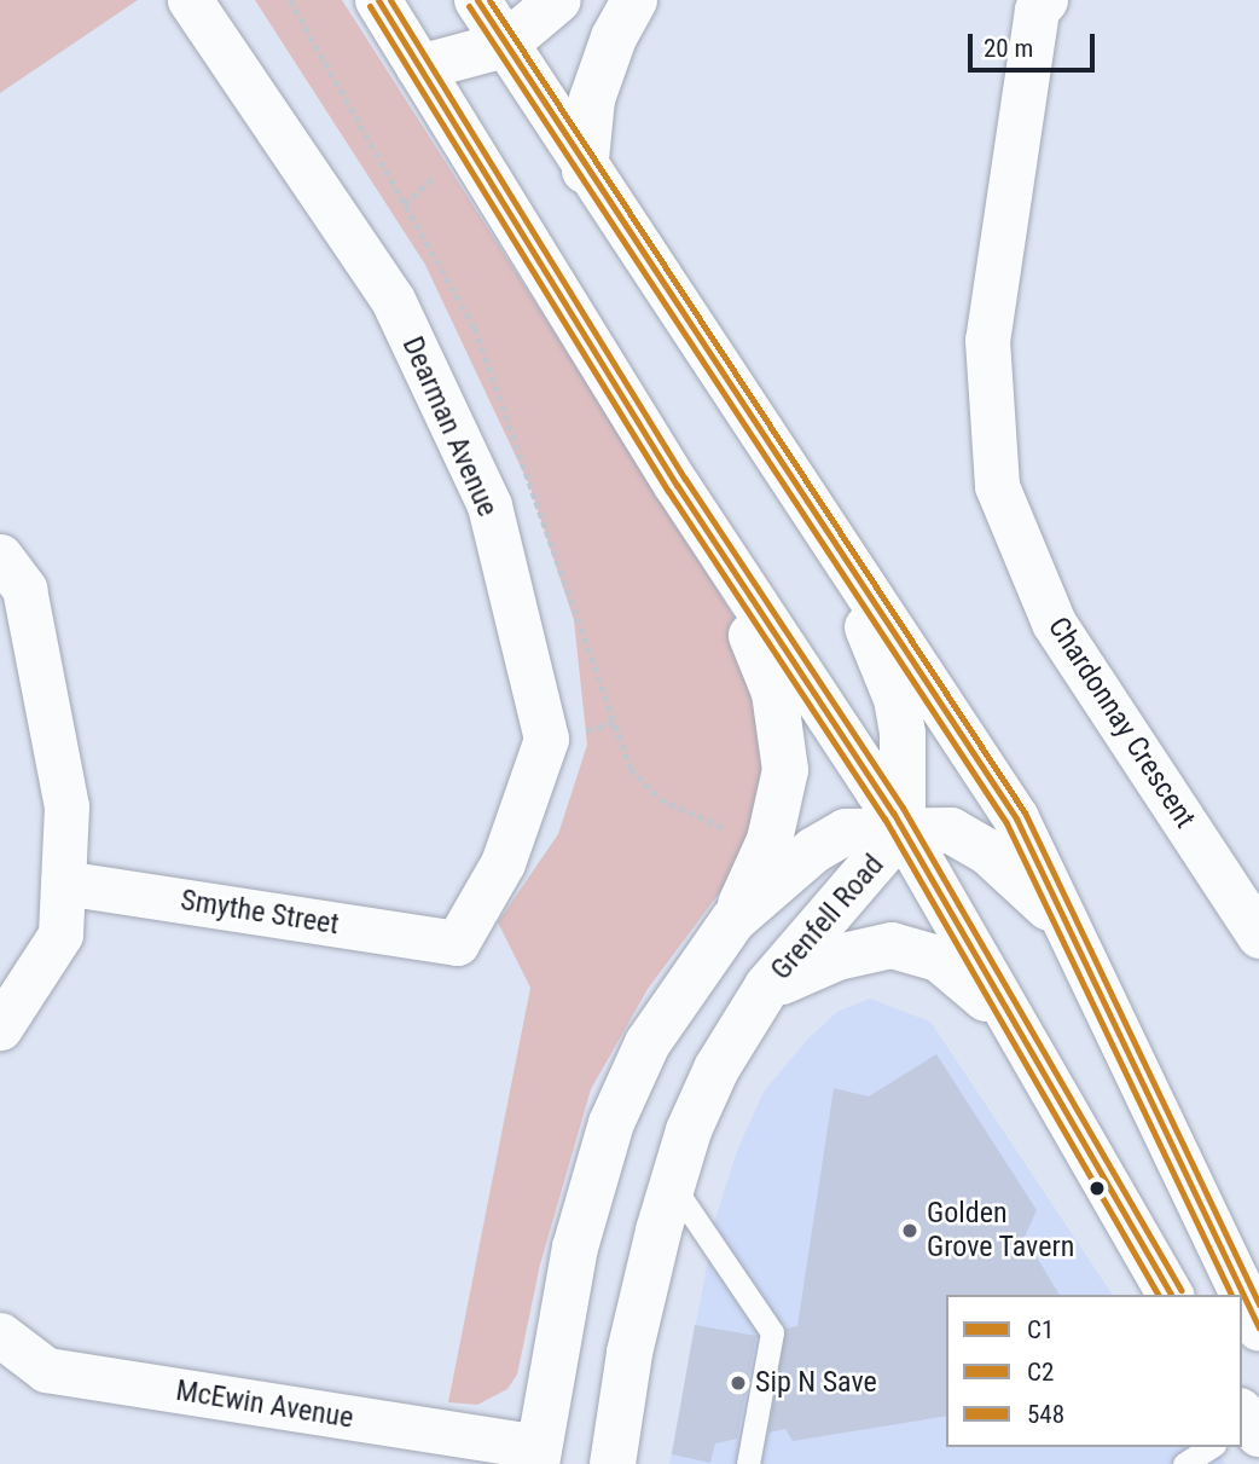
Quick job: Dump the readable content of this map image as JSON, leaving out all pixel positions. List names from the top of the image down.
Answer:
{
  "streets": {
    "main road": ["Grenfell Road"],
    "street": [
      "Dearman Avenue",
      "Chardonnay Crescent",
      "Smythe Street",
      "McEwin Avenue"
    ]
  },
  "crossings": [
    ["Dearman Avenue", "Smythe Street"],
    ["Grenfell Road", "McEwin Avenue"]
  ],
  "places": ["Golden Grove Tavern", "Sip N Save"],
  "lines": ["transit line C1", "transit line 548", "transit line C2"],
  "legend": ["C1", "C2", "548"],
  "scale_bar": "20 m"
}
